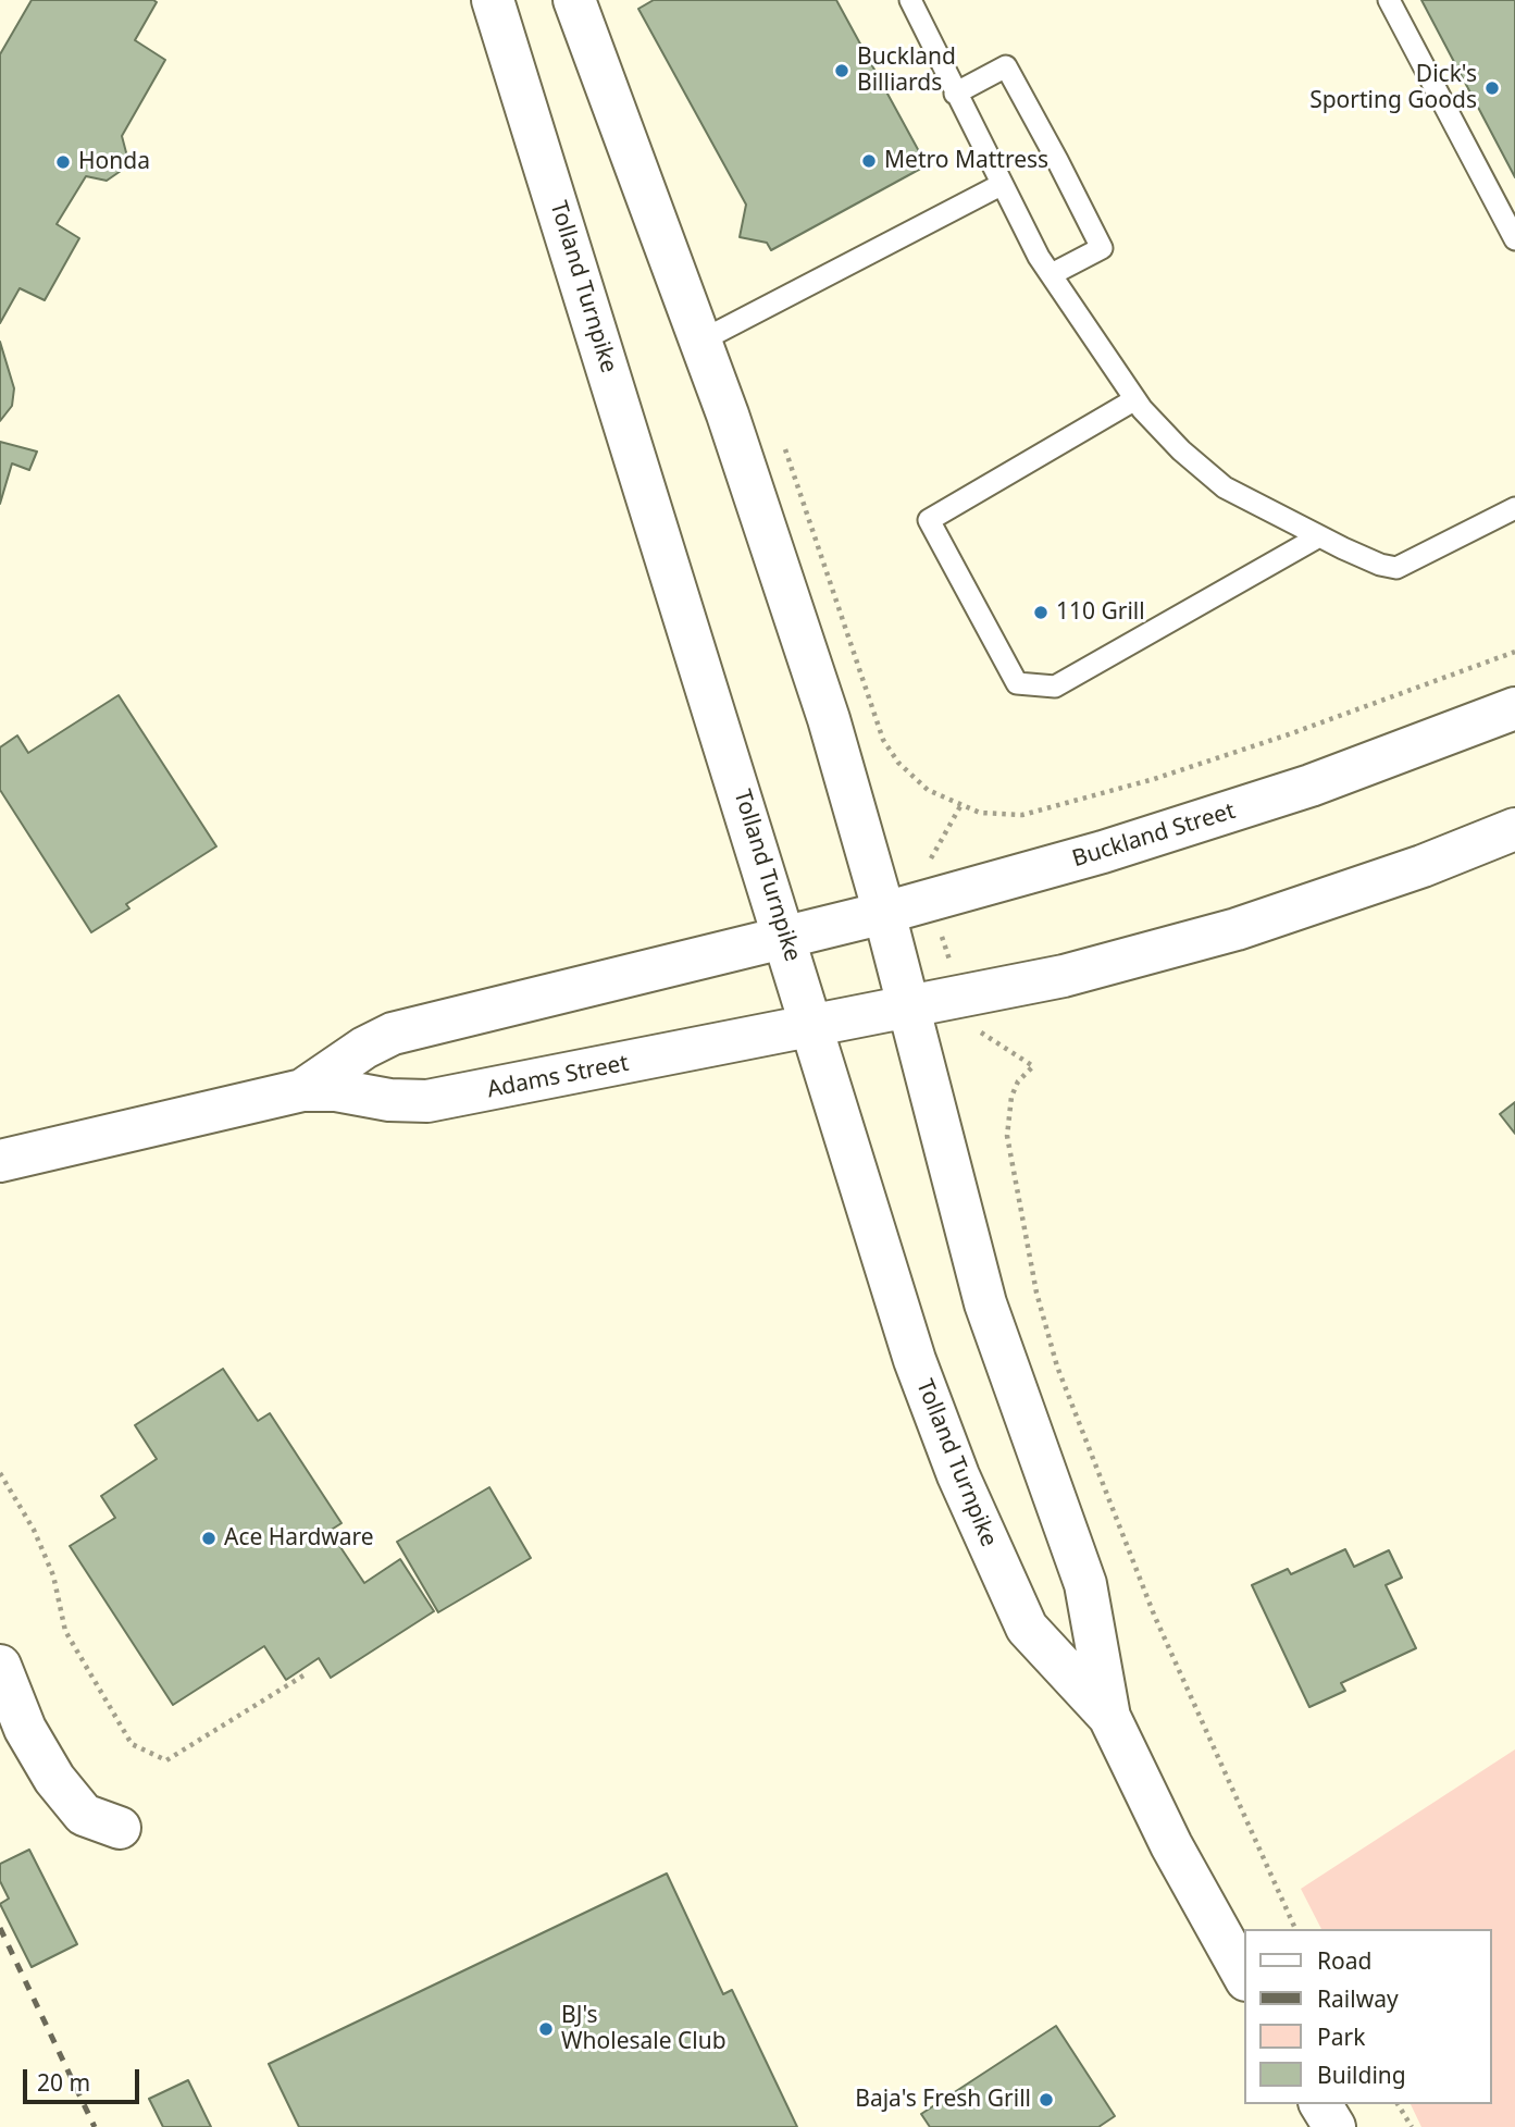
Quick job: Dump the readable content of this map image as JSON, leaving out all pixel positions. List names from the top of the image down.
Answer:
{
  "streets": {
    "main road": ["Tolland Turnpike", "Buckland Street", "Adams Street"]
  },
  "crossings": [
    ["Tolland Turnpike", "Buckland Street"],
    ["Tolland Turnpike", "Adams Street"],
    ["Buckland Street", "Adams Street"]
  ],
  "places": [
    "Buckland Billiards",
    "Dick's Sporting Goods",
    "Metro Mattress",
    "Honda",
    "110 Grill",
    "Ace Hardware",
    "BJ's Wholesale Club",
    "Baja's Fresh Grill"
  ],
  "legend": [
    "Road",
    "Railway",
    "Park",
    "Building"
  ],
  "scale_bar": "20 m"
}
